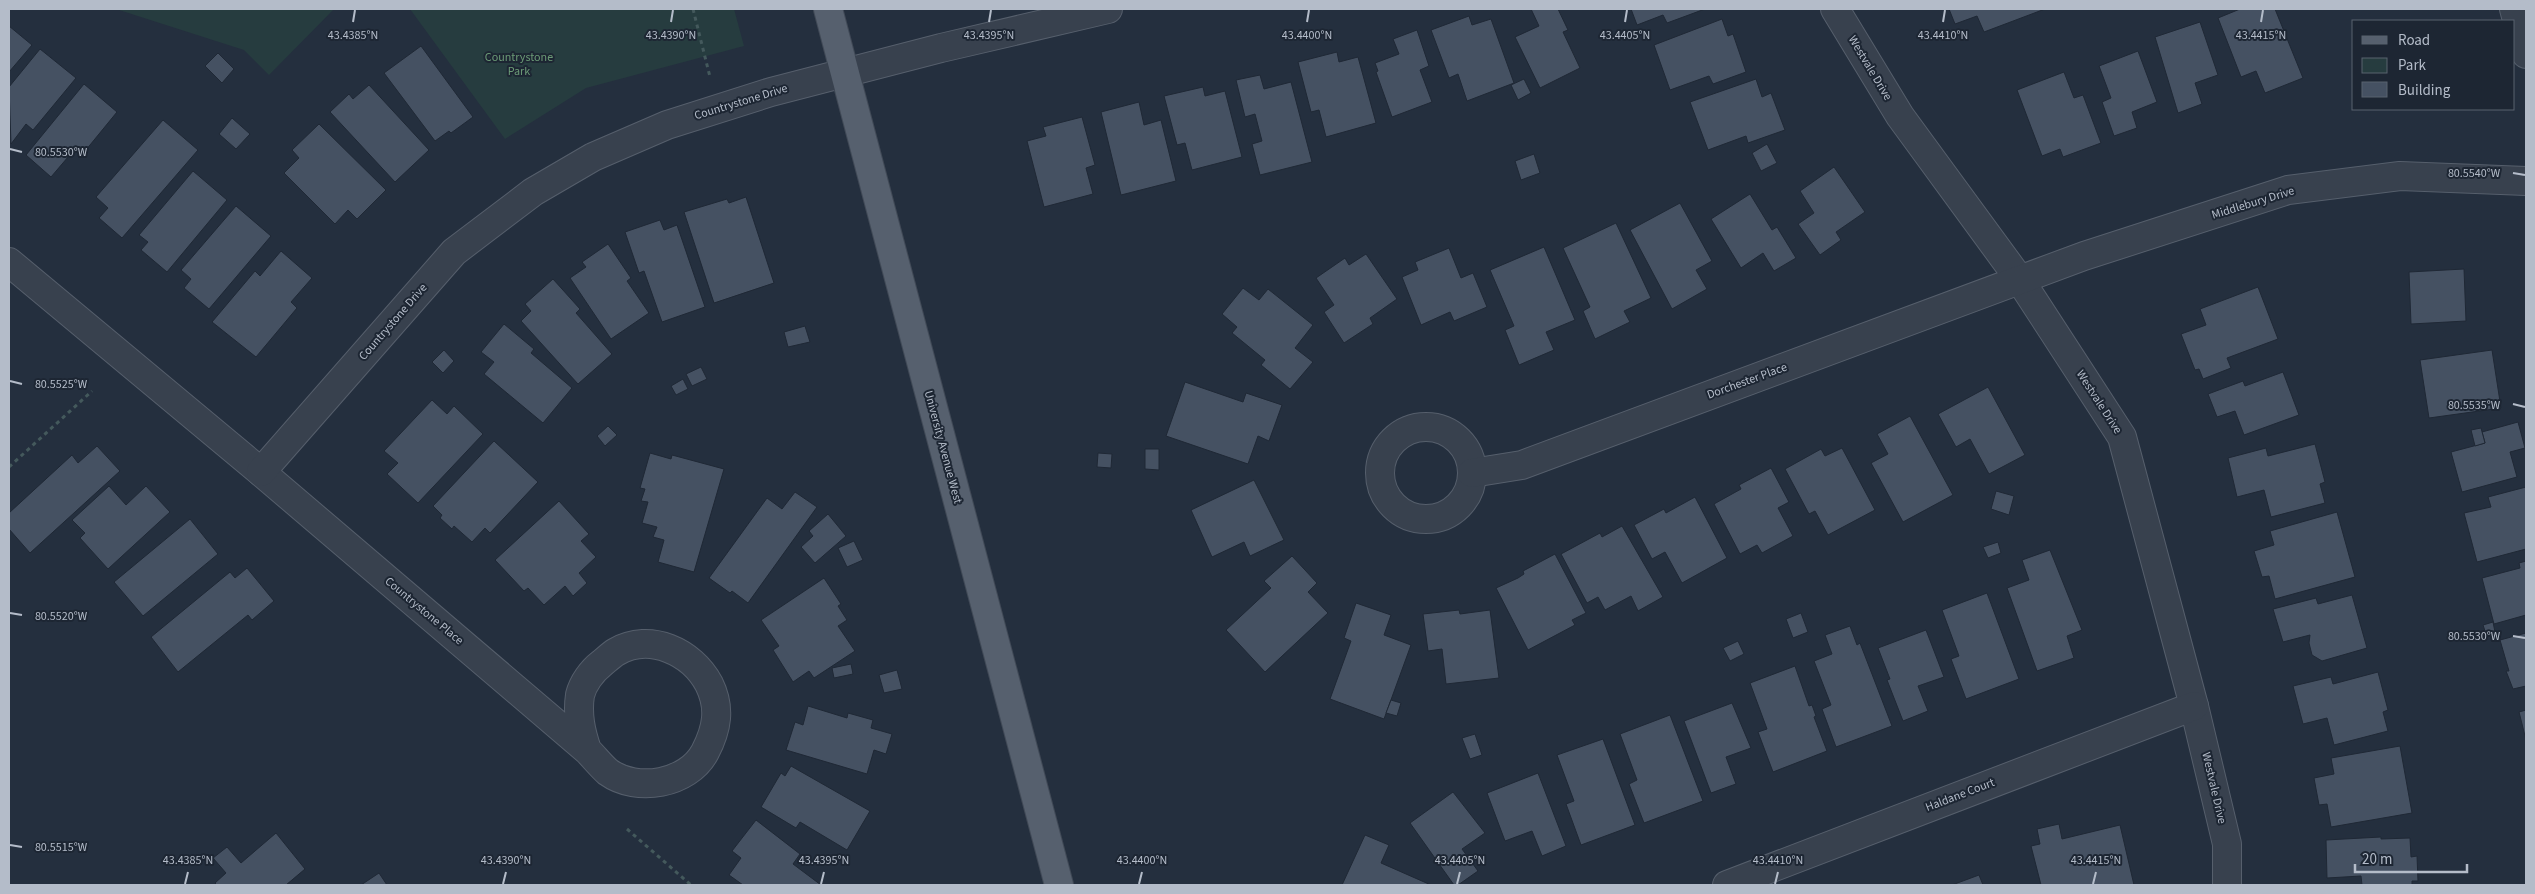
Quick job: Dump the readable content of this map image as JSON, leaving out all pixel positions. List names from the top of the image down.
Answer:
{
  "streets": {
    "main road": ["University Avenue West"],
    "street": [
      "Westvale Drive",
      "Countrystone Drive",
      "Middlebury Drive",
      "Dorchester Place",
      "Countrystone Place",
      "Haldane Court"
    ]
  },
  "crossings": [
    ["Westvale Drive", "Middlebury Drive"],
    ["Westvale Drive", "Dorchester Place"],
    ["Westvale Drive", "Haldane Court"],
    ["Countrystone Drive", "University Avenue West"],
    ["Countrystone Drive", "Countrystone Place"],
    ["Middlebury Drive", "Dorchester Place"]
  ],
  "parks": ["Countrystone Park"],
  "legend": ["Road", "Park", "Building"],
  "scale_bar": "20 m",
  "coordinates": [
    "43.4385°N",
    "43.4390°N",
    "43.4395°N",
    "43.4400°N",
    "43.4405°N",
    "43.4410°N",
    "43.4415°N",
    "80.5530°W",
    "80.5540°W",
    "80.5525°W",
    "80.5535°W",
    "80.5520°W",
    "80.5515°W"
  ]
}
